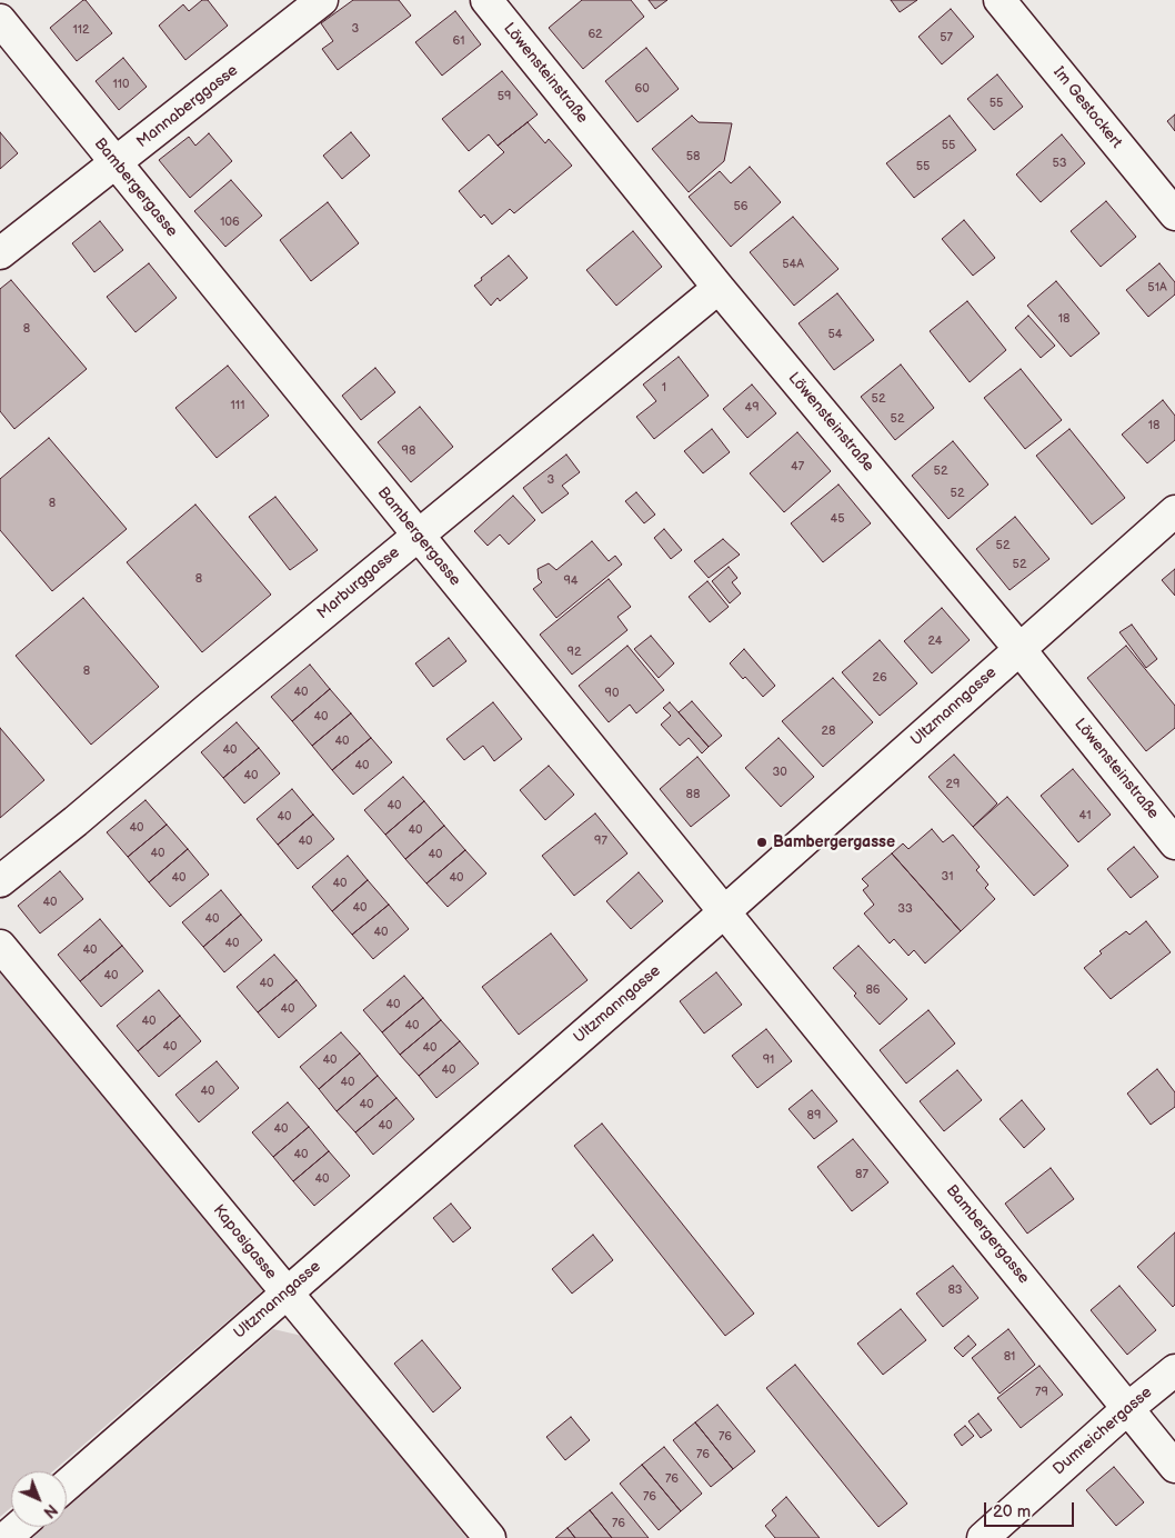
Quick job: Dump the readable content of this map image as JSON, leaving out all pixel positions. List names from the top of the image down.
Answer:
{
  "streets": {
    "street": [
      "Löwensteinstraße",
      "Mannaberggasse",
      "Im Gestockert",
      "Bambergergasse",
      "Marburggasse",
      "Ultzmanngasse",
      "Kaposigasse",
      "Dumreichergasse"
    ]
  },
  "crossings": [
    ["Löwensteinstraße", "Marburggasse"],
    ["Löwensteinstraße", "Ultzmanngasse"],
    ["Mannaberggasse", "Bambergergasse"],
    ["Bambergergasse", "Marburggasse"],
    ["Bambergergasse", "Ultzmanngasse"],
    ["Bambergergasse", "Dumreichergasse"],
    ["Ultzmanngasse", "Kaposigasse"]
  ],
  "places": ["Bambergergasse"],
  "house_numbers": [
    "3",
    "112",
    "62",
    "57",
    "61",
    "110",
    "60",
    "59",
    "55",
    "55",
    "58",
    "53",
    "55",
    "56",
    "106",
    "54A",
    "51A",
    "18",
    "8",
    "54",
    "1",
    "52",
    "111",
    "49",
    "52",
    "18",
    "98",
    "47",
    "52",
    "3",
    "52",
    "8",
    "45",
    "52",
    "52",
    "8",
    "94",
    "24",
    "92",
    "8",
    "26",
    "40",
    "90",
    "40",
    "28",
    "40",
    "40",
    "40",
    "30",
    "40",
    "29",
    "88",
    "40",
    "41",
    "40",
    "40",
    "40",
    "40",
    "97",
    "40",
    "40",
    "31",
    "40",
    "40",
    "40",
    "40",
    "40",
    "33",
    "40",
    "40",
    "40",
    "40",
    "40",
    "40",
    "86",
    "40",
    "40",
    "40",
    "40",
    "40",
    "40",
    "40",
    "91",
    "40",
    "40",
    "40",
    "40",
    "89",
    "40",
    "40",
    "40",
    "87",
    "40",
    "83",
    "81",
    "79",
    "76",
    "76",
    "76",
    "76",
    "76"
  ],
  "scale_bar": "20 m",
  "north": "bottom right"
}
